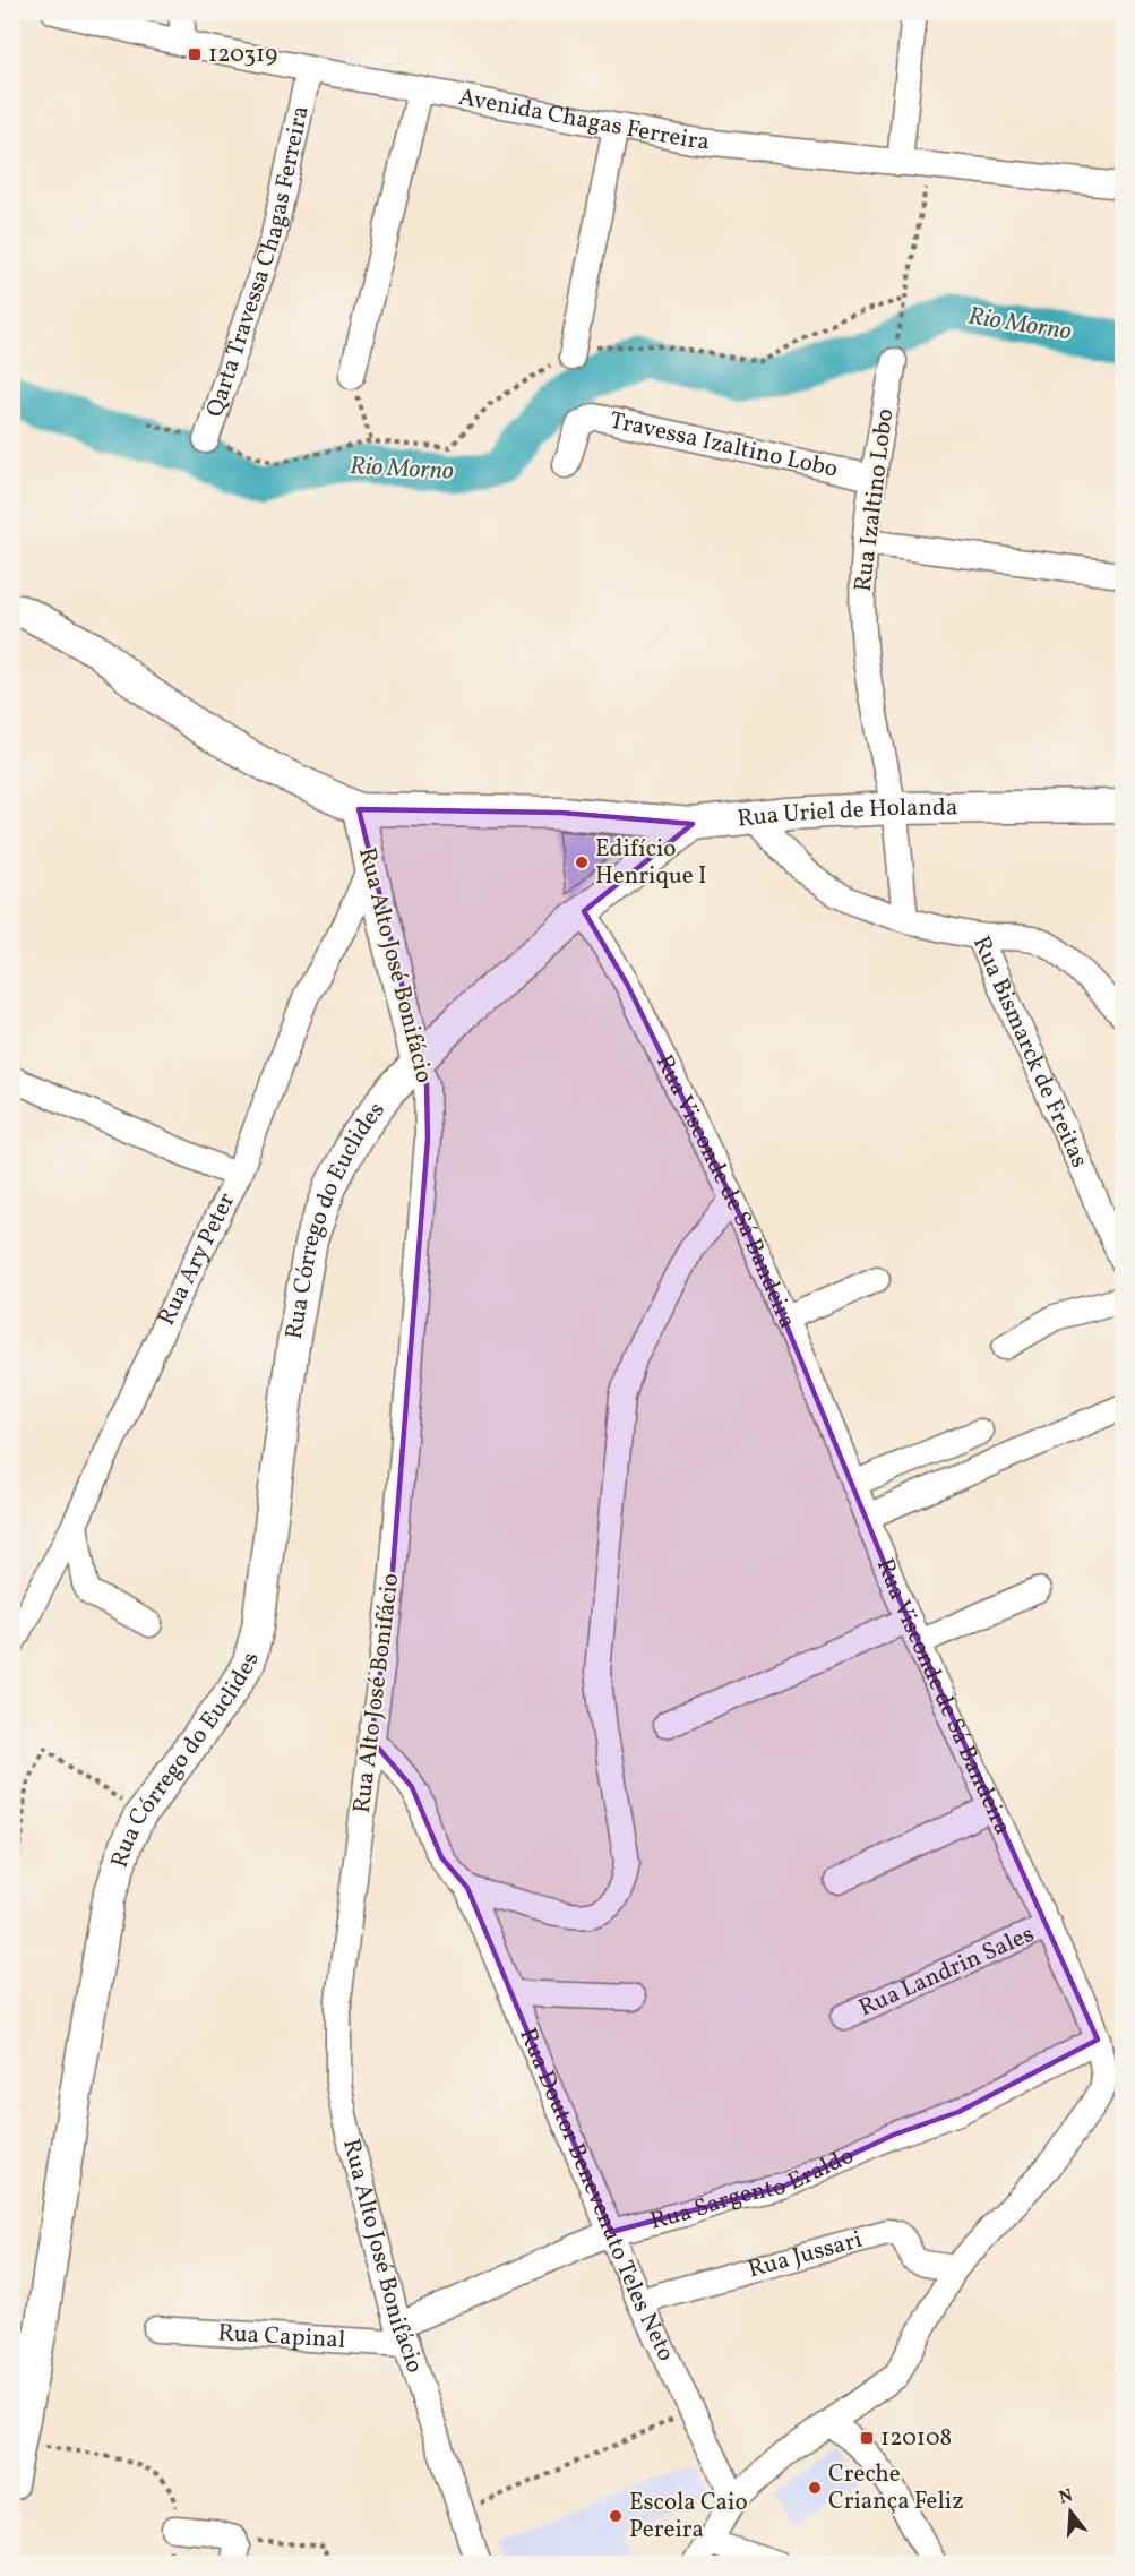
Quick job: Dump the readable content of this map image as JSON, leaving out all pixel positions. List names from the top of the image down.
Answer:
{
  "streets": {
    "main road": ["Rua Uriel de Holanda", "Rua Alto José Bonifácio", "Rua Córrego do Euclides"],
    "street": [
      "Avenida Chagas Ferreira",
      "Qarta Travessa Chagas Ferreira",
      "Travessa Izaltino Lobo",
      "Rua Izaltino Lobo",
      "Rua Bismarck de Freitas",
      "Rua Visconde de Sá Bandeira",
      "Rua Ary Peter",
      "Rua Landrin Sales",
      "Rua Sargento Eraldo",
      "Rua Doutor Benevenuto Teles Neto",
      "Rua Jussari",
      "Rua Capinal"
    ]
  },
  "crossings": [
    ["Avenida Chagas Ferreira", "Qarta Travessa Chagas Ferreira"],
    ["Travessa Izaltino Lobo", "Rua Izaltino Lobo"],
    ["Rua Izaltino Lobo", "Rua Uriel de Holanda"],
    ["Rua Izaltino Lobo", "Rua Bismarck de Freitas"],
    ["Rua Uriel de Holanda", "Rua Alto José Bonifácio"],
    ["Rua Uriel de Holanda", "Rua Bismarck de Freitas"],
    ["Rua Alto José Bonifácio", "Rua Córrego do Euclides"],
    ["Rua Alto José Bonifácio", "Rua Ary Peter"],
    ["Rua Alto José Bonifácio", "Rua Sargento Eraldo"],
    ["Rua Alto José Bonifácio", "Rua Doutor Benevenuto Teles Neto"],
    ["Rua Alto José Bonifácio", "Rua Capinal"],
    ["Rua Visconde de Sá Bandeira", "Rua Landrin Sales"],
    ["Rua Visconde de Sá Bandeira", "Rua Sargento Eraldo"],
    ["Rua Visconde de Sá Bandeira", "Rua Doutor Benevenuto Teles Neto"],
    ["Rua Visconde de Sá Bandeira", "Rua Jussari"],
    ["Rua Sargento Eraldo", "Rua Doutor Benevenuto Teles Neto"],
    ["Rua Sargento Eraldo", "Rua Capinal"],
    ["Rua Doutor Benevenuto Teles Neto", "Rua Jussari"]
  ],
  "water": ["Rio Morno"],
  "places": {
    "transit": ["120319", "120108"],
    "other": ["Edifício Henrique I", "Creche Criança Feliz", "Escola Caio Pereira"]
  },
  "north": "top"
}
